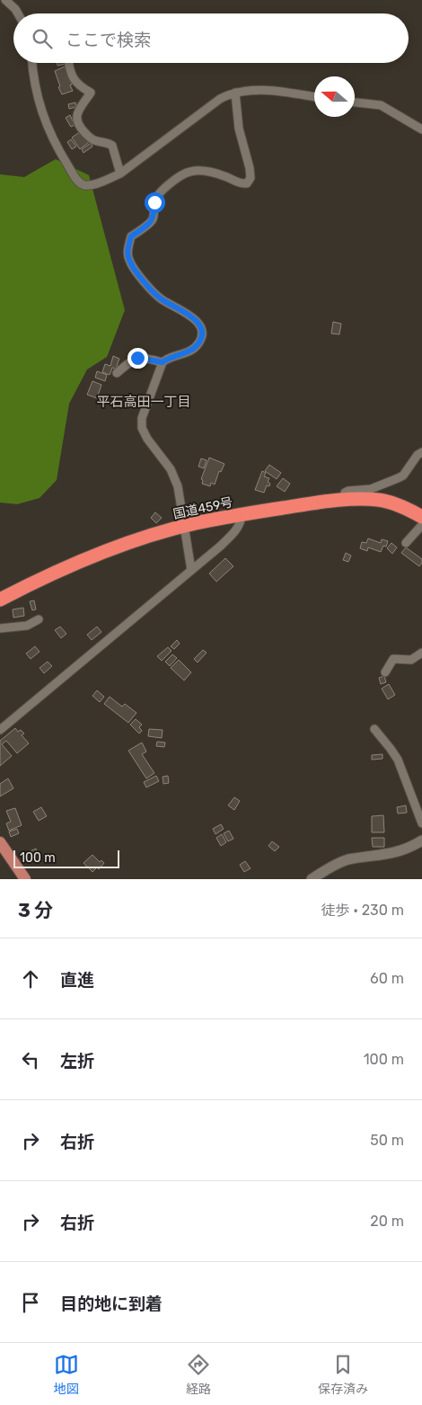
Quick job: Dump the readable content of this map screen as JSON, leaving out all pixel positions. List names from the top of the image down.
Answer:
{
  "streets": {
    "highway": ["国道459号"]
  },
  "districts": ["平石高田一丁目"],
  "scale_bar": "100 m",
  "north": "left",
  "page": {
    "search": "ここで検索",
    "scale": "100 m",
    "heading": ["3 分", "徒歩 · 230 m"],
    "list": [
      ["直進", "60 m"],
      ["左折", "100 m"],
      ["右折", "50 m"],
      ["右折", "20 m"],
      "目的地に到着"
    ],
    "nav": ["地図", "経路", "保存済み"]
  }
}
